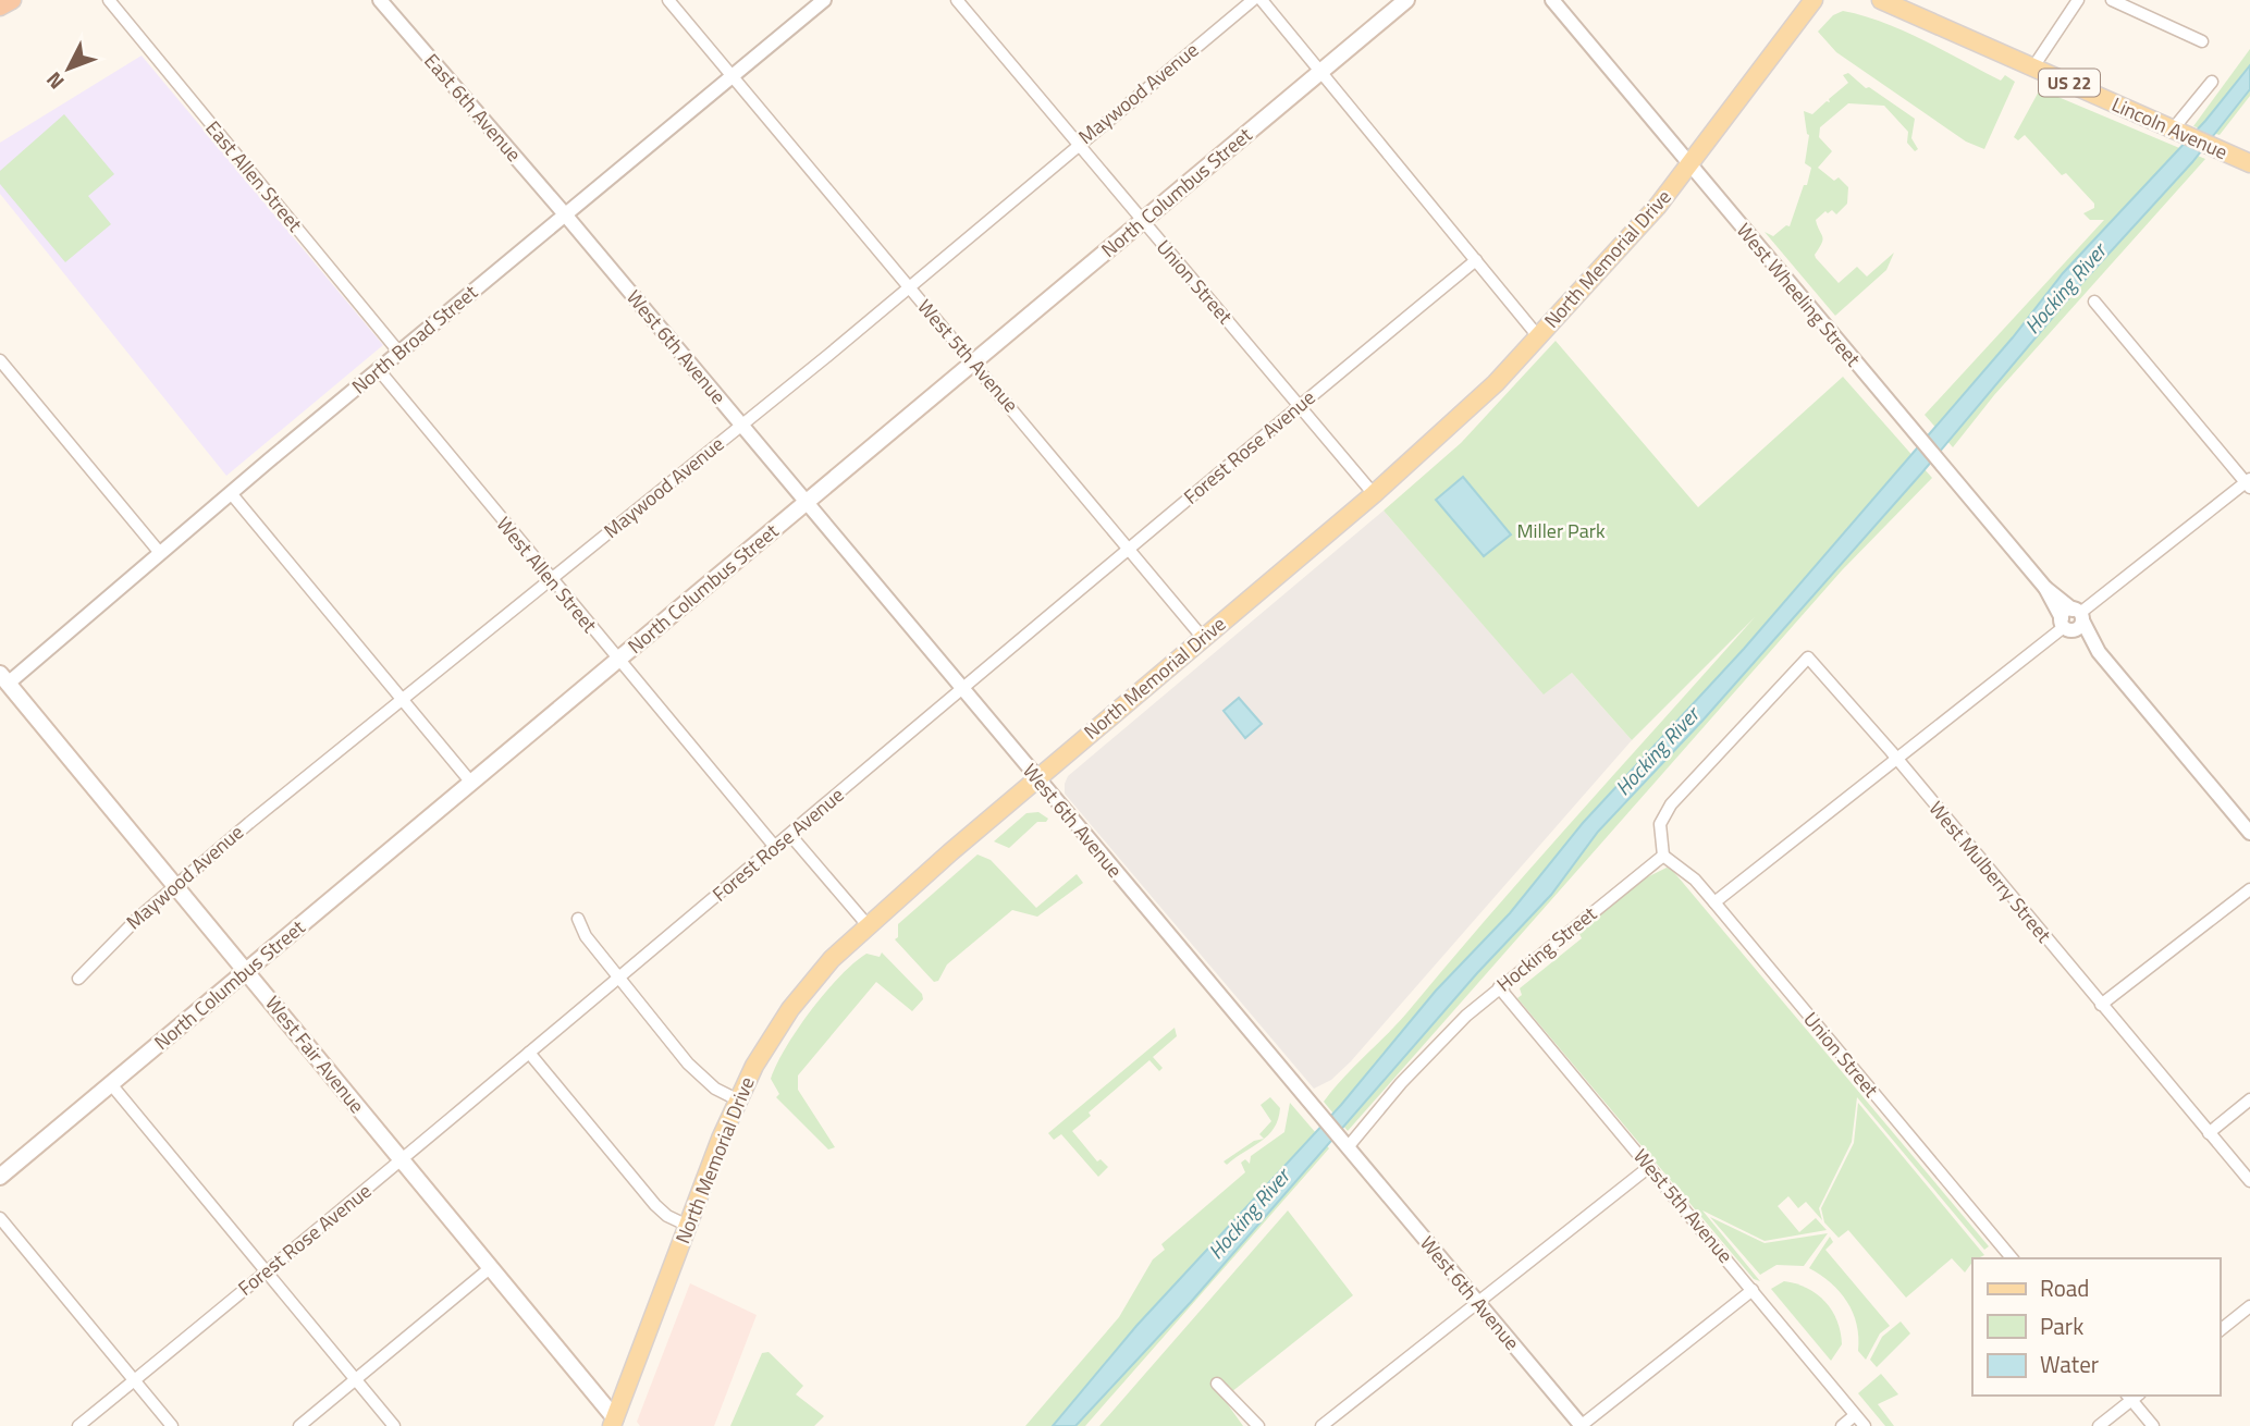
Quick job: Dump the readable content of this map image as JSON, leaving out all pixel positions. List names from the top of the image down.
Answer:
{
  "streets": {
    "main road": [
      "US 22",
      "Lincoln Avenue",
      "North Columbus Street",
      "North Memorial Drive",
      "West Fair Avenue"
    ],
    "street": [
      "Maywood Avenue",
      "East 6th Avenue",
      "East Allen Street",
      "Union Street",
      "West Wheeling Street",
      "North Broad Street",
      "West 6th Avenue",
      "West 5th Avenue",
      "Forest Rose Avenue",
      "West Allen Street",
      "West Mulberry Street",
      "Hocking Street"
    ]
  },
  "crossings": [
    ["Maywood Avenue", "Union Street"],
    ["Maywood Avenue", "West 6th Avenue"],
    ["Maywood Avenue", "West 5th Avenue"],
    ["Maywood Avenue", "West Allen Street"],
    ["Maywood Avenue", "West Fair Avenue"],
    ["East 6th Avenue", "North Broad Street"],
    ["East 6th Avenue", "West 6th Avenue"],
    ["East Allen Street", "North Broad Street"],
    ["North Columbus Street", "Union Street"],
    ["North Columbus Street", "West 6th Avenue"],
    ["North Columbus Street", "West 5th Avenue"],
    ["North Columbus Street", "West Allen Street"],
    ["North Columbus Street", "West Fair Avenue"],
    ["North Memorial Drive", "Union Street"],
    ["North Memorial Drive", "West Wheeling Street"],
    ["North Memorial Drive", "West 6th Avenue"],
    ["North Memorial Drive", "West 5th Avenue"],
    ["North Memorial Drive", "West Fair Avenue"],
    ["Union Street", "Forest Rose Avenue"],
    ["Union Street", "West Mulberry Street"],
    ["Union Street", "Hocking Street"],
    ["North Broad Street", "West 6th Avenue"],
    ["North Broad Street", "West 5th Avenue"],
    ["North Broad Street", "West Allen Street"],
    ["North Broad Street", "West Fair Avenue"],
    ["West 6th Avenue", "Forest Rose Avenue"],
    ["West 6th Avenue", "Hocking Street"],
    ["West 5th Avenue", "Forest Rose Avenue"],
    ["West 5th Avenue", "Hocking Street"],
    ["Forest Rose Avenue", "West Allen Street"],
    ["Forest Rose Avenue", "West Fair Avenue"],
    ["West Mulberry Street", "Hocking Street"]
  ],
  "water": ["Hocking River"],
  "parks": ["Miller Park"],
  "legend": ["Road", "Park", "Water"],
  "north": "bottom left"
}
